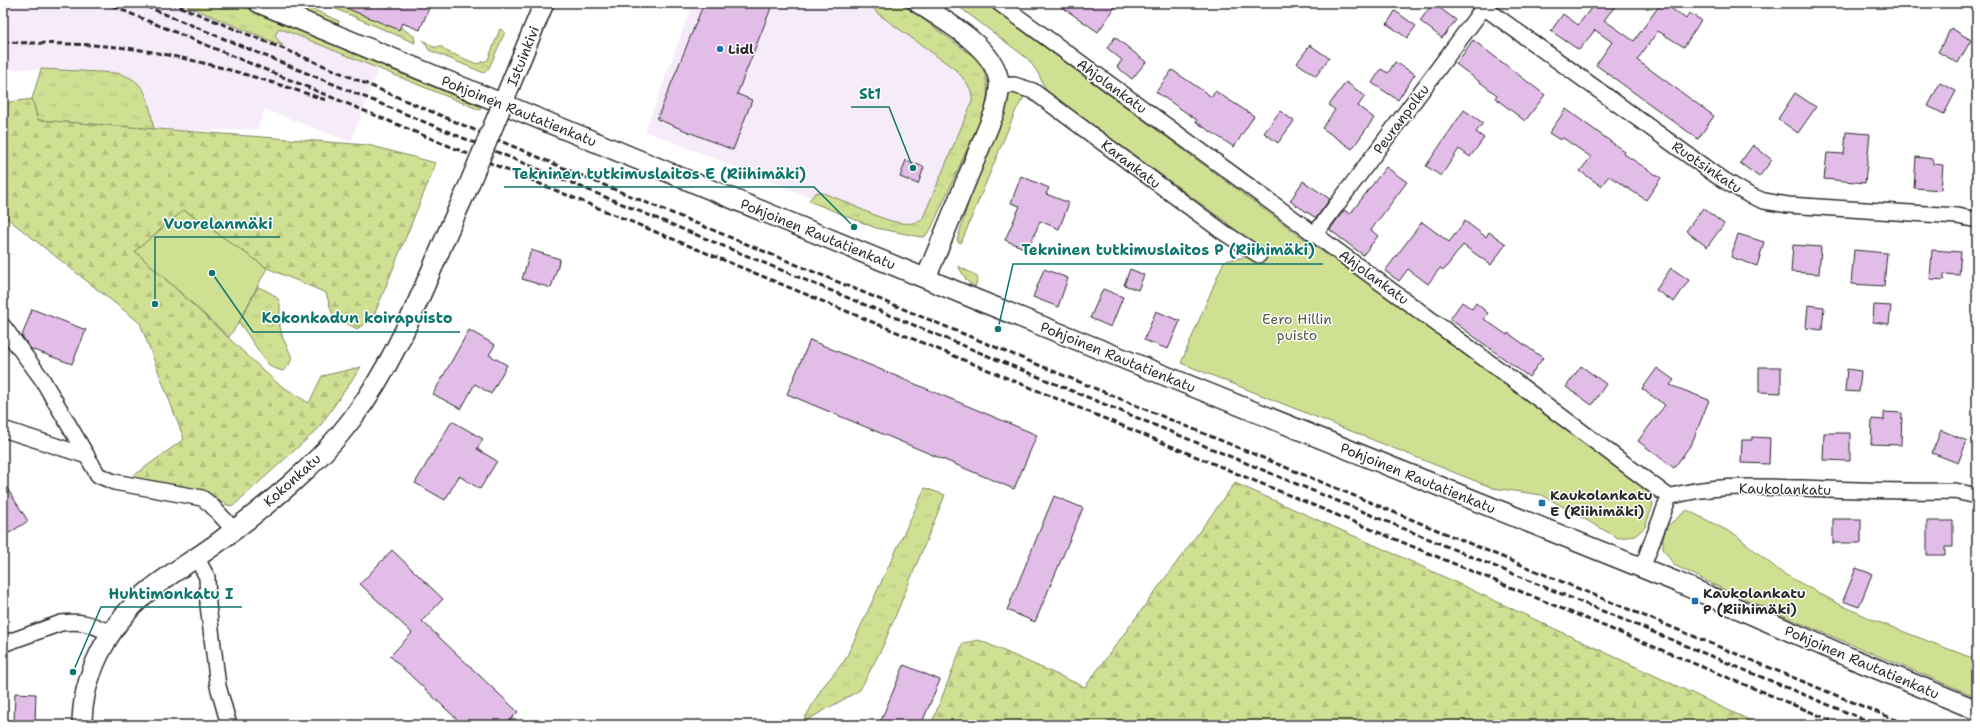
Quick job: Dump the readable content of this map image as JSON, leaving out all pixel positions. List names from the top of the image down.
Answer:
{
  "streets": {
    "street": [
      "Istuinkivi",
      "Ahjolankatu",
      "Pohjoinen Rautatienkatu",
      "Peuranpolku",
      "Karankatu",
      "Ruotsinkatu",
      "Kokonkatu",
      "Kaukolankatu"
    ]
  },
  "crossings": [
    ["Istuinkivi", "Kokonkatu"],
    ["Ahjolankatu", "Peuranpolku"],
    ["Ahjolankatu", "Kaukolankatu"],
    ["Peuranpolku", "Ruotsinkatu"]
  ],
  "parks": ["Eero Hillin puisto"],
  "places": {
    "other": [
      "Lidl",
      "St1",
      "Tekninen tutkimuslaitos E (Riihimäki)",
      "Kokonkadun koirapuisto",
      "Vuorelanmäki",
      "Tekninen tutkimuslaitos P (Riihimäki)",
      "Huhtimonkatu I"
    ],
    "transit": ["Kaukolankatu E (Riihimäki)", "Kaukolankatu P (Riihimäki)"]
  }
}
